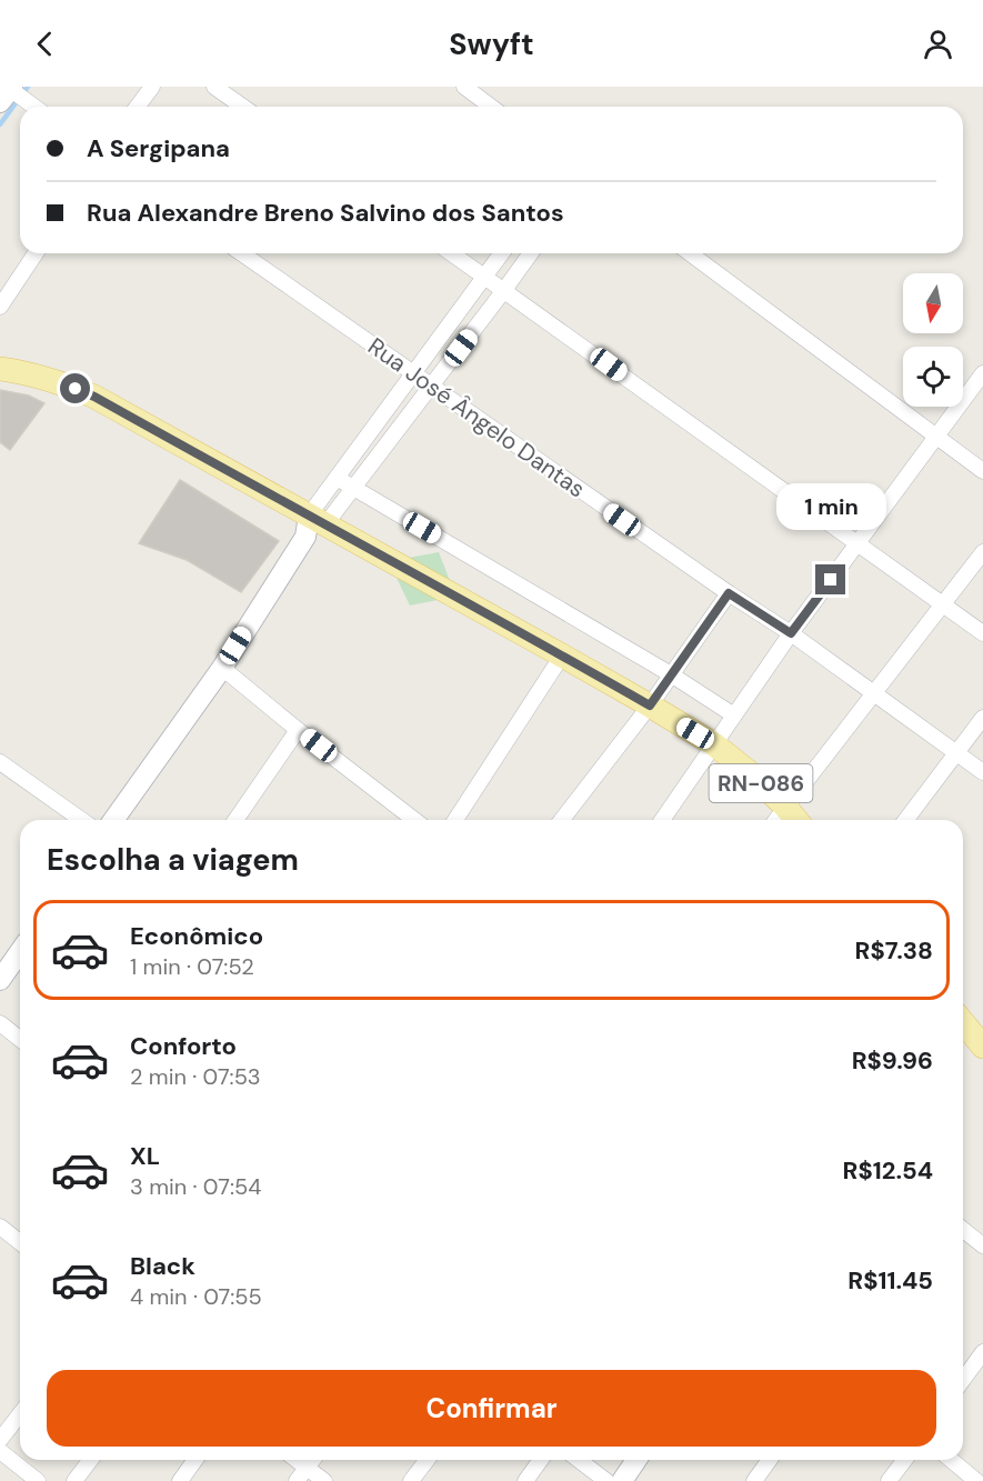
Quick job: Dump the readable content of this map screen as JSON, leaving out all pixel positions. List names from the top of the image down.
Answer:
{
  "streets": {
    "main road": ["RN-086"],
    "street": ["Rua José Ângelo Dantas"]
  },
  "north": "bottom",
  "page": {
    "header": "Swyft",
    "banner": ["A Sergipana", "Rua Alexandre Breno Salvino dos Santos"],
    "bubble": "1 min",
    "heading": "Escolha a viagem",
    "list": [
      {
        "name": "Econômico",
        "note": "1 min · 07:52",
        "value": "R$7.38"
      },
      {
        "name": "Conforto",
        "note": "2 min · 07:53",
        "value": "R$9.96"
      },
      {
        "name": "XL",
        "note": "3 min · 07:54",
        "value": "R$12.54"
      },
      {
        "name": "Black",
        "note": "4 min · 07:55",
        "value": "R$11.45"
      }
    ],
    "buttons": "Confirmar"
  }
}
